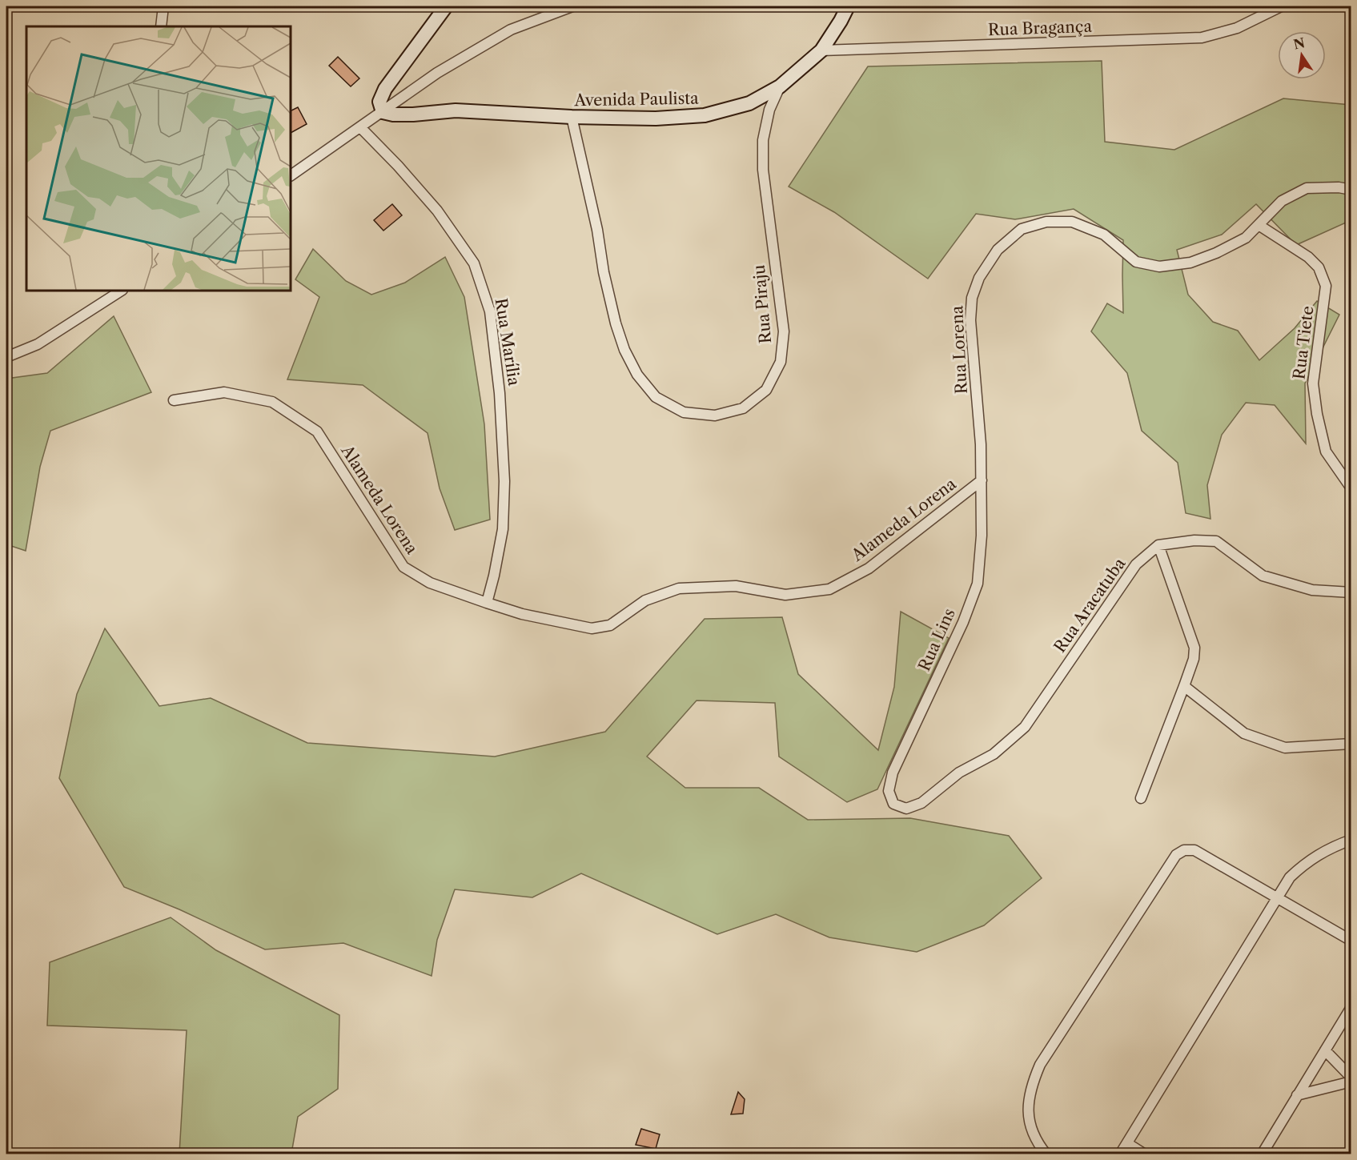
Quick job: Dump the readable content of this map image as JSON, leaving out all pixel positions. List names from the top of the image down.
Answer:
{
  "streets": {
    "street": [
      "Rua Bragança",
      "Avenida Paulista",
      "Rua Piraju",
      "Rua Marília",
      "Rua Tiete",
      "Rua Lorena",
      "Alameda Lorena",
      "Rua Aracatuba",
      "Rua Lins"
    ]
  },
  "crossings": [
    ["Rua Bragança", "Avenida Paulista"],
    ["Avenida Paulista", "Rua Piraju"],
    ["Rua Marília", "Alameda Lorena"],
    ["Rua Tiete", "Rua Lorena"],
    ["Rua Lorena", "Alameda Lorena"],
    ["Rua Lorena", "Rua Lins"],
    ["Alameda Lorena", "Rua Lins"],
    ["Rua Aracatuba", "Rua Lins"]
  ],
  "north": "top"
}
